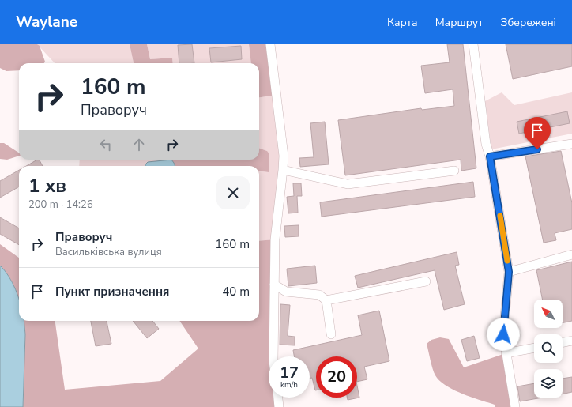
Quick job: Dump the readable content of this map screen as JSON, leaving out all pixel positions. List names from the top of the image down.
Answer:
{
  "north": "top left",
  "page": {
    "header": "Waylane",
    "nav": ["Карта", "Маршрут", "Збережені"],
    "turn": ["160 m", "Праворуч"],
    "heading": ["1 хв", "200 m · 14:26"],
    "list": [
      {
        "name": "Праворуч",
        "note": "Васильківська вулиця",
        "value": "160 m"
      },
      {
        "name": "Пункт призначення",
        "value": "40 m"
      }
    ],
    "speed": "17 km/h",
    "limit": "20"
  }
}
